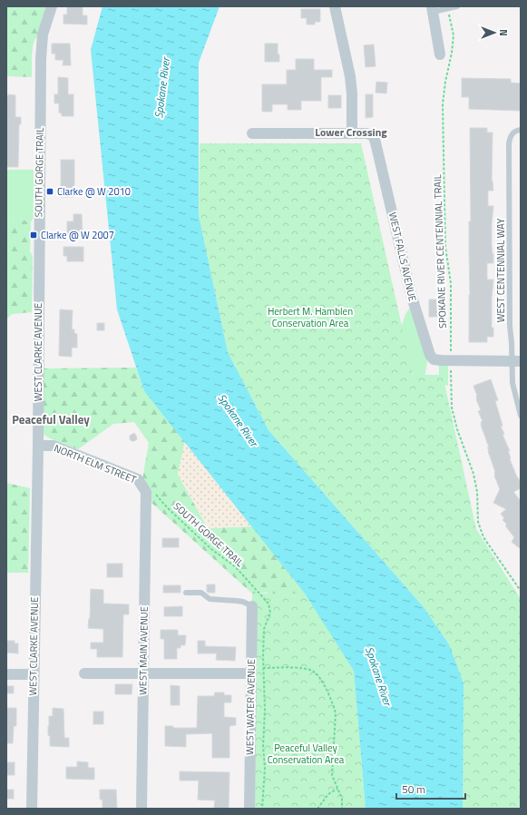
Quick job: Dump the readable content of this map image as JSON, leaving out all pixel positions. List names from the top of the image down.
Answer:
{
  "streets": {
    "street": [
      "WEST FALLS AVENUE",
      "WEST CLARKE AVENUE",
      "NORTH ELM STREET",
      "WEST MAIN AVENUE",
      "WEST WATER AVENUE"
    ],
    "lane": ["WEST CENTENNIAL WAY"],
    "path": ["SOUTH GORGE TRAIL", "SPOKANE RIVER CENTENNIAL TRAIL"]
  },
  "crossings": [
    ["SOUTH GORGE TRAIL", "NORTH ELM STREET"],
    ["SOUTH GORGE TRAIL", "WEST MAIN AVENUE"],
    ["SPOKANE RIVER CENTENNIAL TRAIL", "WEST FALLS AVENUE"],
    ["WEST CLARKE AVENUE", "NORTH ELM STREET"],
    ["NORTH ELM STREET", "WEST MAIN AVENUE"]
  ],
  "districts": ["Lower Crossing", "Peaceful Valley"],
  "water": ["Spokane River"],
  "parks": ["Herbert M. Hamblen Conservation Area", "Peaceful Valley Conservation Area"],
  "places": {
    "transit": ["Clarke @ W 2010", "Clarke @ W 2007"]
  },
  "scale_bar": "50 m",
  "north": "right"
}
